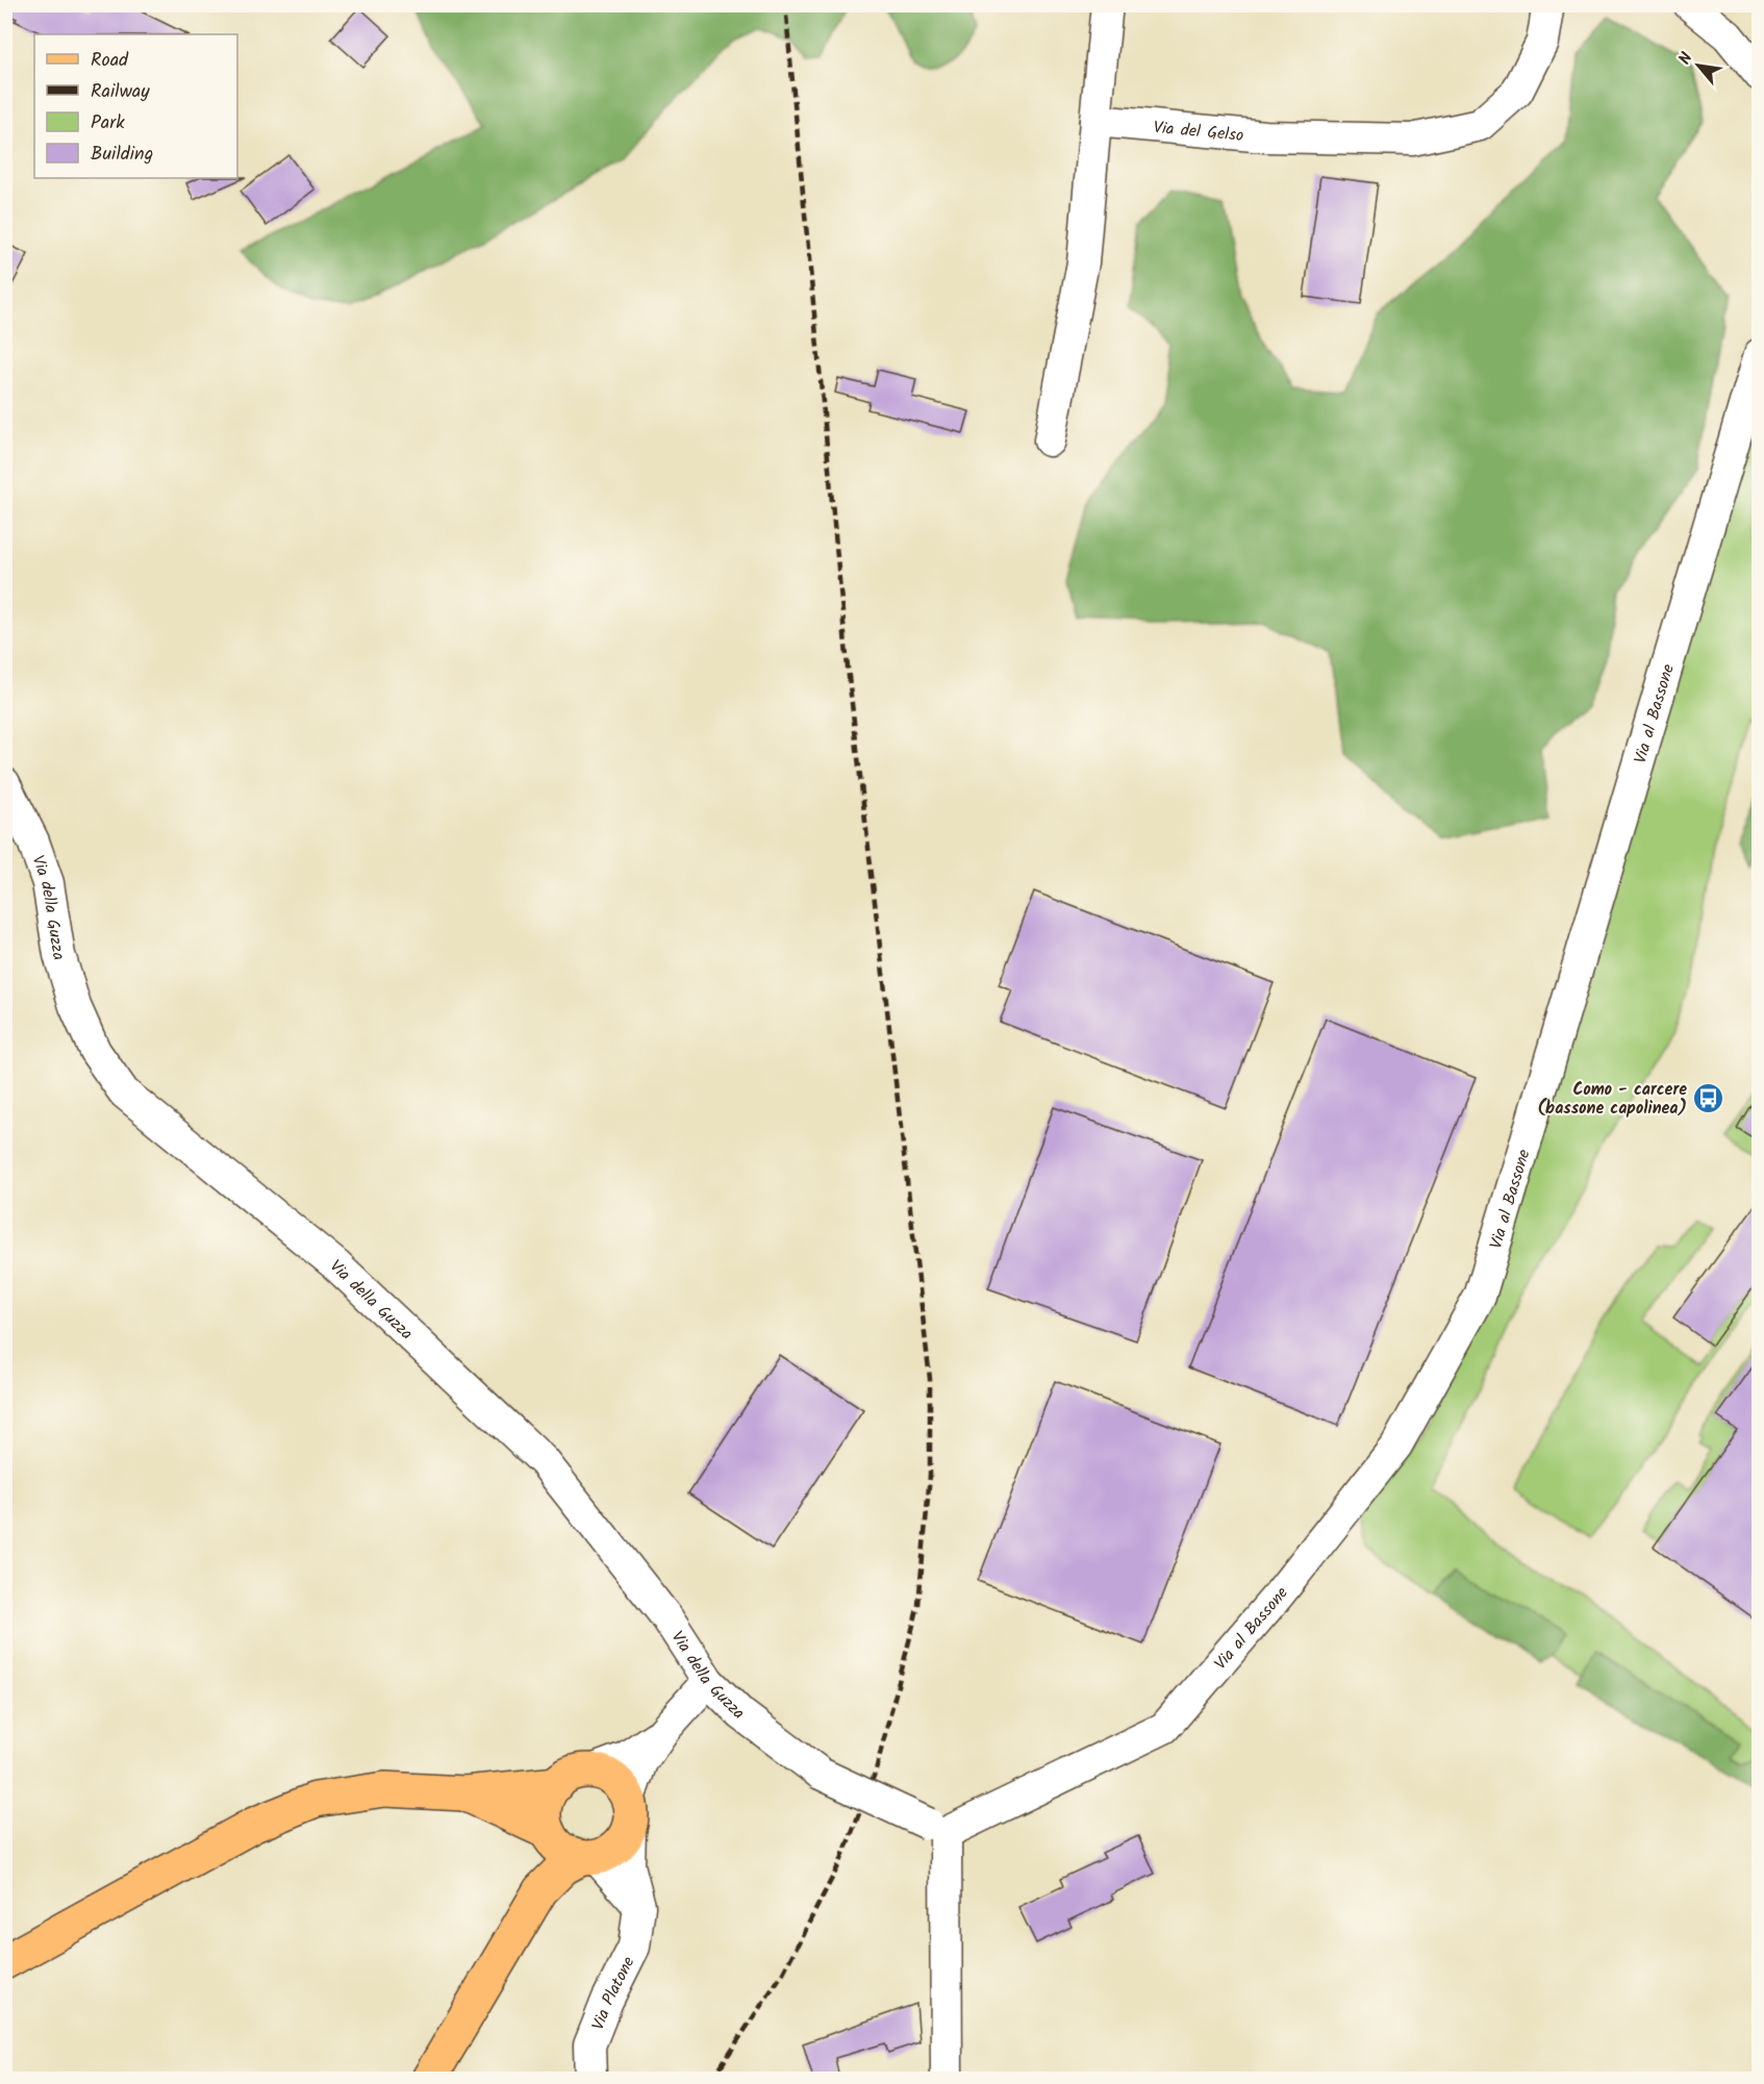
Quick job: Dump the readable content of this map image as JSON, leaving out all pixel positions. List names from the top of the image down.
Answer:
{
  "streets": {
    "street": [
      "Via del Gelso",
      "Via al Bassone",
      "Via della Guzza",
      "Via Platone"
    ]
  },
  "crossings": [
    ["Via al Bassone", "Via della Guzza"]
  ],
  "places": {
    "bus stop": ["Como - carcere (bassone capolinea)"]
  },
  "legend": [
    "Road",
    "Railway",
    "Park",
    "Building"
  ],
  "north": "top left"
}
